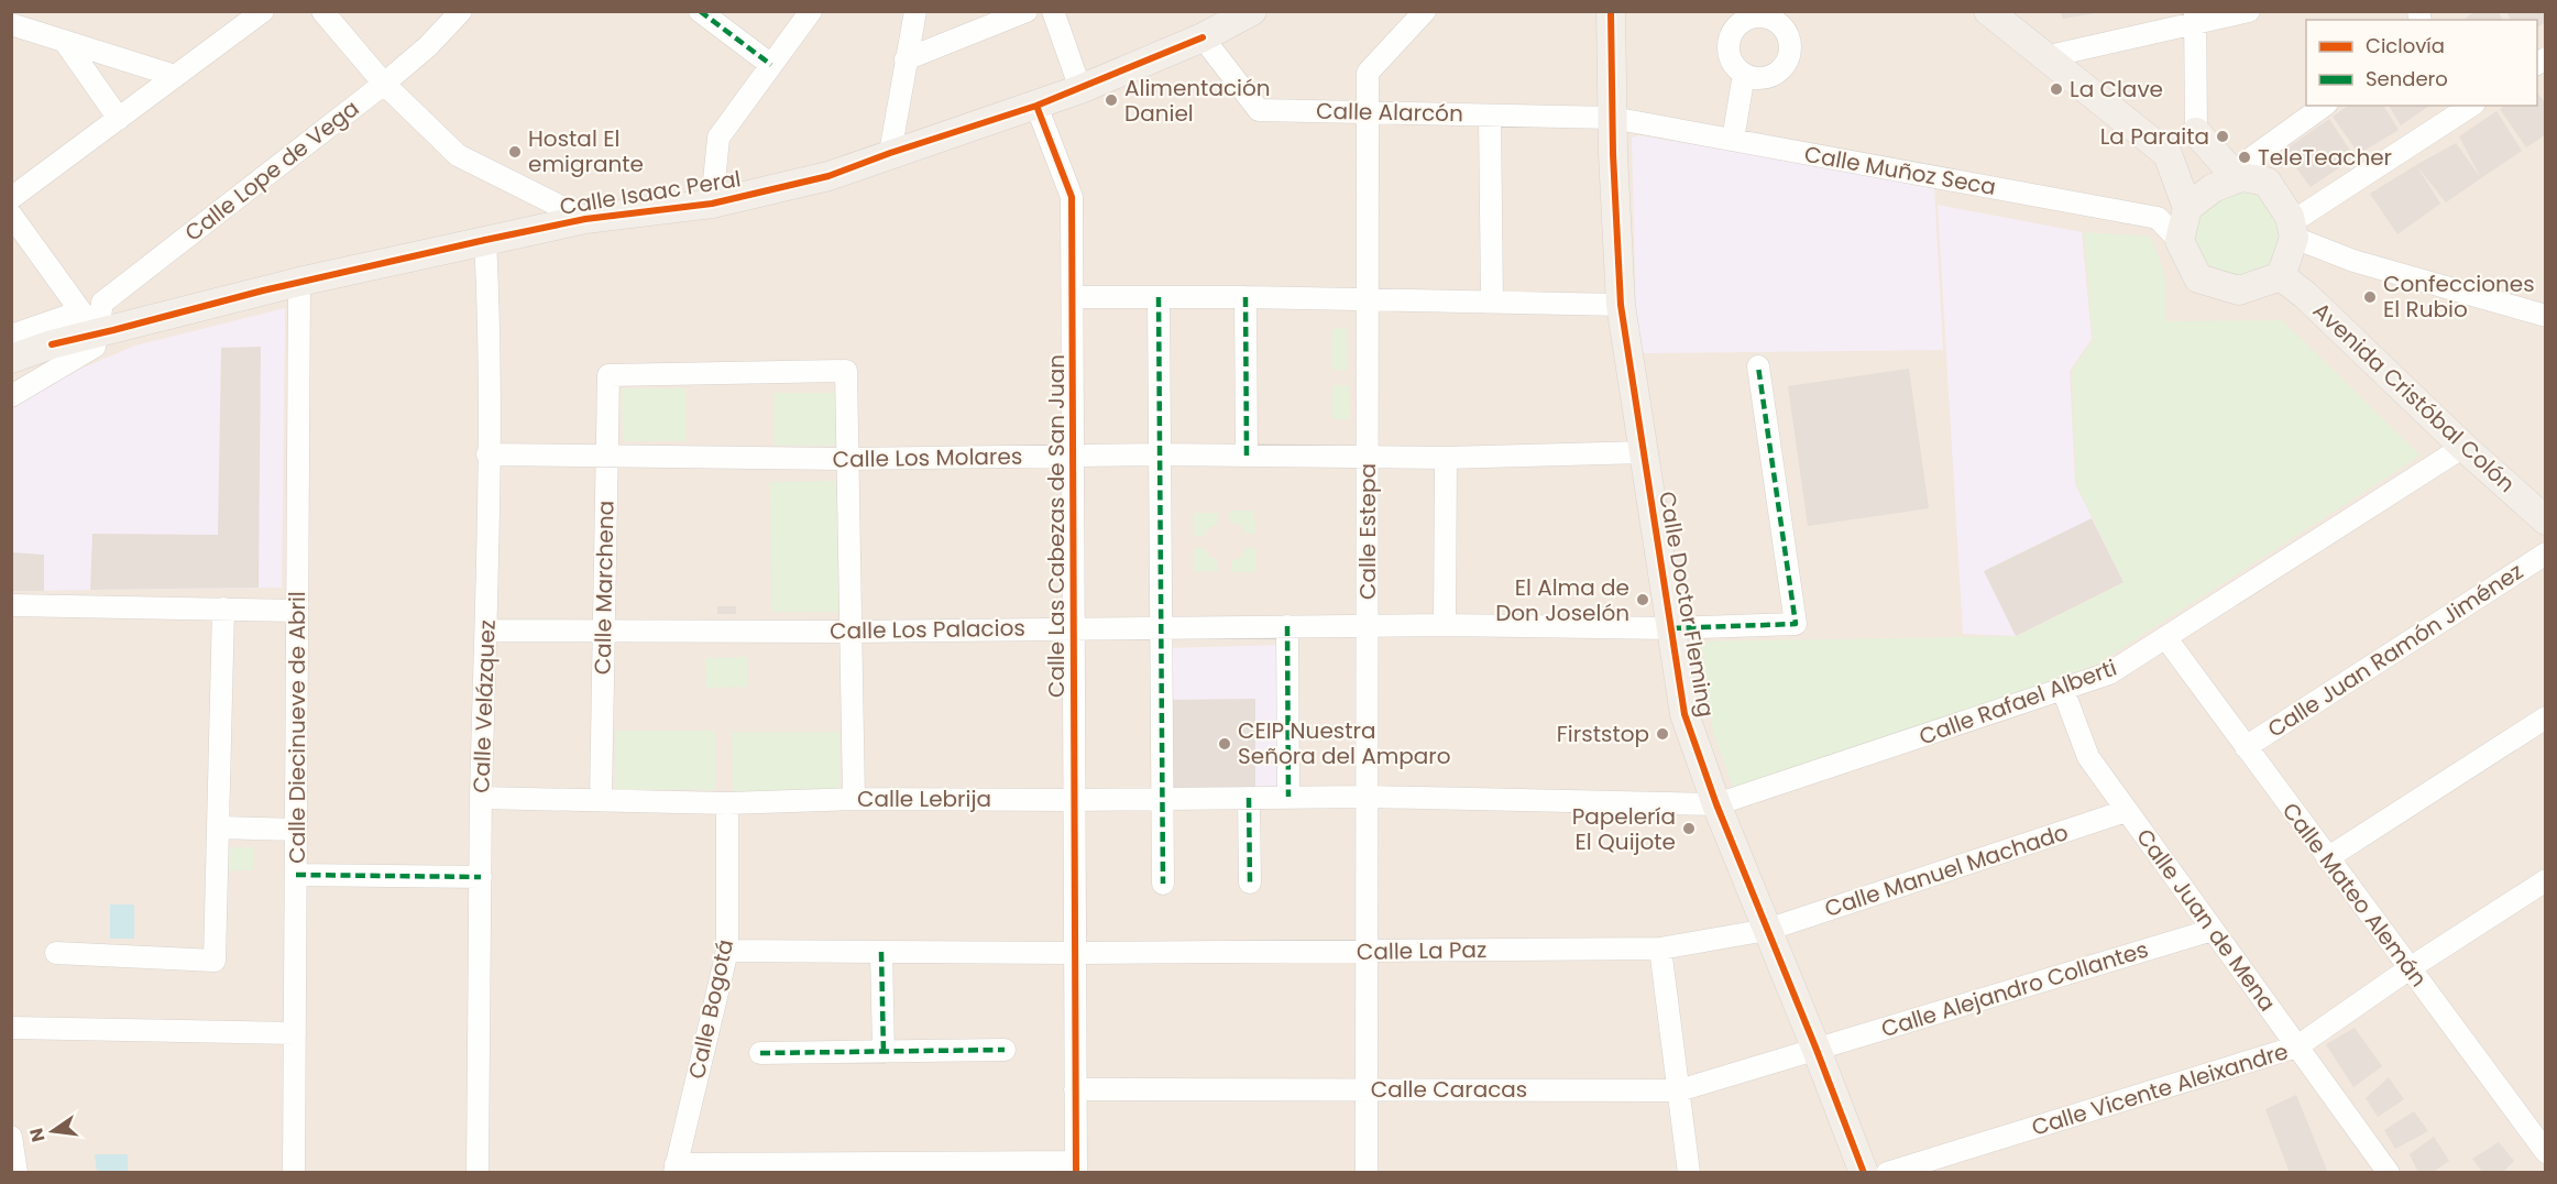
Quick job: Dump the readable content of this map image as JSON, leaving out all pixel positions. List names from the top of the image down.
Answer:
{
  "streets": {
    "main road": ["Calle Isaac Peral", "Avenida Cristóbal Colón", "Calle Doctor Fleming"],
    "street": [
      "Calle Alarcón",
      "Calle Lope de Vega",
      "Calle Muñoz Seca",
      "Calle Los Molares",
      "Calle Las Cabezas de San Juan",
      "Calle Estepa",
      "Calle Marchena",
      "Calle Los Palacios",
      "Calle Juan Ramón Jiménez",
      "Calle Rafael Alberti",
      "Calle Velázquez",
      "Calle Diecinueve de Abril",
      "Calle Lebrija",
      "Calle Manuel Machado",
      "Calle Mateo Alemán",
      "Calle Juan de Mena",
      "Calle La Paz",
      "Calle Alejandro Collantes",
      "Calle Bogotá",
      "Calle Caracas",
      "Calle Vicente Aleixandre"
    ]
  },
  "crossings": [
    ["Calle Alarcón", "Calle Muñoz Seca"],
    ["Calle Alarcón", "Calle Isaac Peral"],
    ["Calle Alarcón", "Calle Estepa"],
    ["Calle Alarcón", "Calle Doctor Fleming"],
    ["Calle Lope de Vega", "Calle Isaac Peral"],
    ["Calle Muñoz Seca", "Avenida Cristóbal Colón"],
    ["Calle Muñoz Seca", "Calle Doctor Fleming"],
    ["Calle Isaac Peral", "Calle Las Cabezas de San Juan"],
    ["Calle Isaac Peral", "Calle Velázquez"],
    ["Calle Isaac Peral", "Calle Diecinueve de Abril"],
    ["Avenida Cristóbal Colón", "Calle Rafael Alberti"],
    ["Calle Los Molares", "Calle Las Cabezas de San Juan"],
    ["Calle Los Molares", "Calle Estepa"],
    ["Calle Los Molares", "Calle Marchena"],
    ["Calle Los Molares", "Calle Doctor Fleming"],
    ["Calle Los Molares", "Calle Velázquez"],
    ["Calle Las Cabezas de San Juan", "Calle Los Palacios"],
    ["Calle Las Cabezas de San Juan", "Calle Lebrija"],
    ["Calle Las Cabezas de San Juan", "Calle La Paz"],
    ["Calle Las Cabezas de San Juan", "Calle Caracas"],
    ["Calle Estepa", "Calle Los Palacios"],
    ["Calle Estepa", "Calle Rafael Alberti"],
    ["Calle Estepa", "Calle Lebrija"],
    ["Calle Estepa", "Calle La Paz"],
    ["Calle Estepa", "Calle Caracas"],
    ["Calle Marchena", "Calle Los Palacios"],
    ["Calle Marchena", "Calle Lebrija"],
    ["Calle Doctor Fleming", "Calle Los Palacios"],
    ["Calle Doctor Fleming", "Calle Rafael Alberti"],
    ["Calle Doctor Fleming", "Calle Manuel Machado"],
    ["Calle Doctor Fleming", "Calle La Paz"],
    ["Calle Doctor Fleming", "Calle Alejandro Collantes"],
    ["Calle Doctor Fleming", "Calle Caracas"],
    ["Calle Los Palacios", "Calle Velázquez"],
    ["Calle Juan Ramón Jiménez", "Calle Mateo Alemán"],
    ["Calle Rafael Alberti", "Calle Lebrija"],
    ["Calle Rafael Alberti", "Calle Mateo Alemán"],
    ["Calle Rafael Alberti", "Calle Juan de Mena"],
    ["Calle Velázquez", "Calle Lebrija"],
    ["Calle Lebrija", "Calle Bogotá"],
    ["Calle Manuel Machado", "Calle Juan de Mena"],
    ["Calle Manuel Machado", "Calle La Paz"],
    ["Calle Mateo Alemán", "Calle Vicente Aleixandre"],
    ["Calle Juan de Mena", "Calle Alejandro Collantes"],
    ["Calle Juan de Mena", "Calle Vicente Aleixandre"],
    ["Calle La Paz", "Calle Bogotá"],
    ["Calle Alejandro Collantes", "Calle Caracas"]
  ],
  "places": [
    "La Clave",
    "Alimentación Daniel",
    "La Paraita",
    "Hostal El emigrante",
    "TeleTeacher",
    "Confecciones El Rubio",
    "El Alma de Don Joselón",
    "Firststop",
    "CEIP Nuestra Señora del Amparo",
    "Papelería El Quijote"
  ],
  "legend": ["Ciclovía", "Sendero"],
  "north": "left"
}
